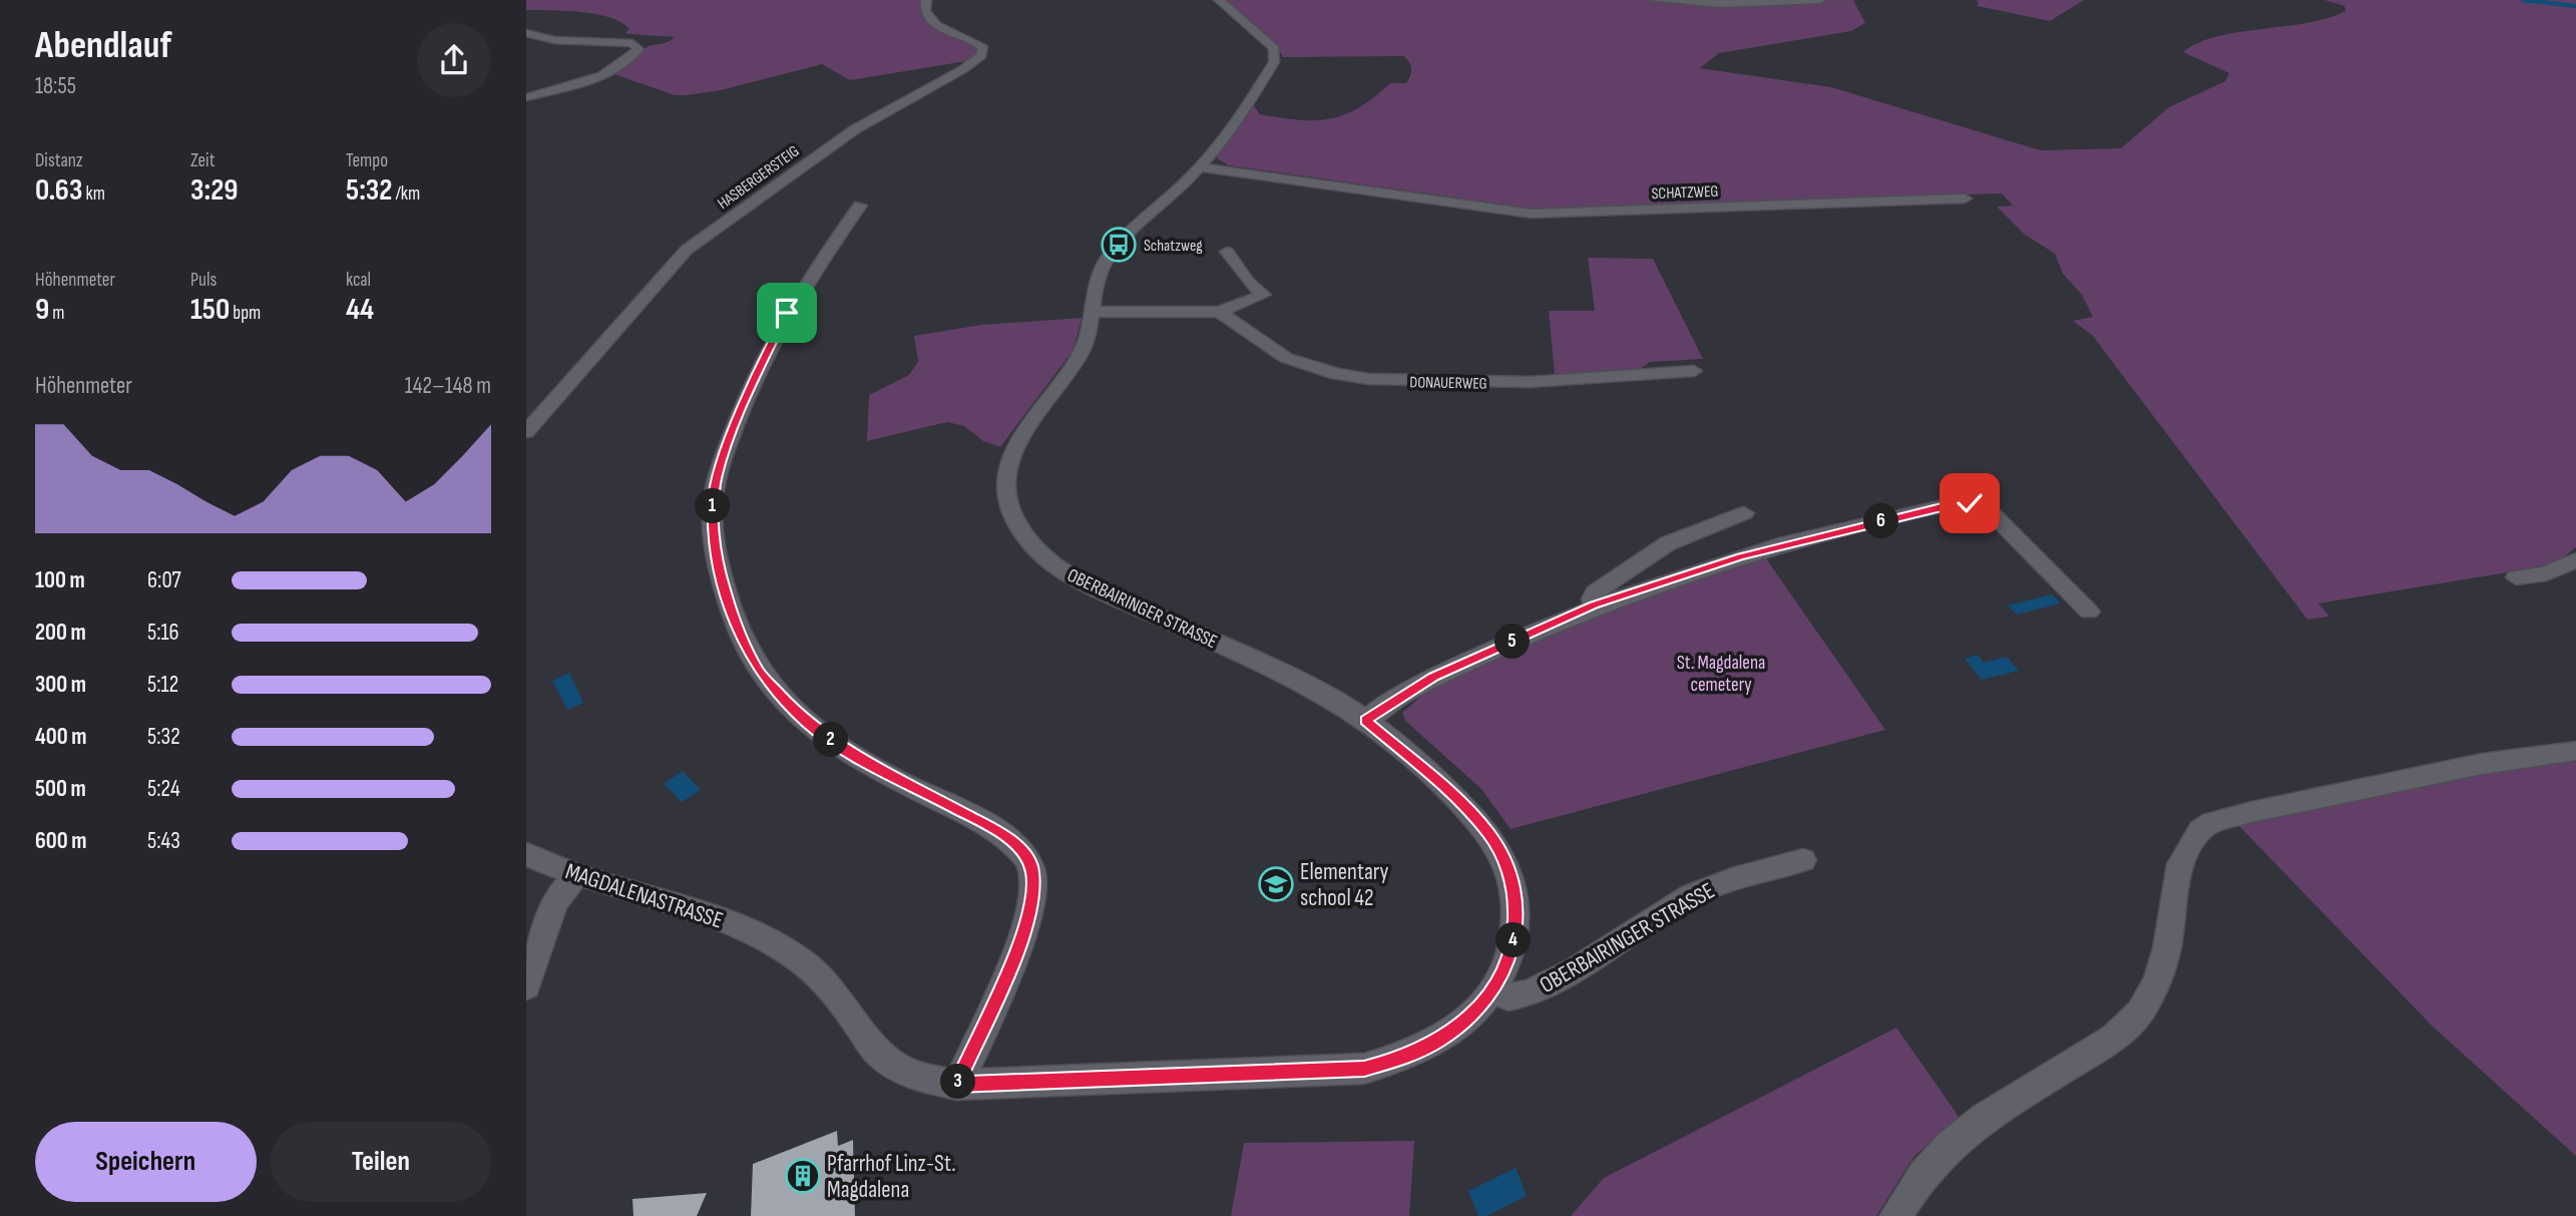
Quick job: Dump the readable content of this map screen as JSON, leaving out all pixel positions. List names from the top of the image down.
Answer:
{
  "streets": {
    "street": [
      "HASBERGERSTEIG",
      "SCHATZWEG",
      "DONAUERWEG",
      "OBERBAIRINGER STRASSE",
      "MAGDALENASTRASSE"
    ]
  },
  "crossings": [
    ["SCHATZWEG", "OBERBAIRINGER STRASSE"],
    ["OBERBAIRINGER STRASSE", "MAGDALENASTRASSE"]
  ],
  "parks": ["St. Magdalena cemetery"],
  "places": {
    "bus stop": ["Schatzweg"],
    "school or university": ["Elementary school 42"],
    "building": ["Pfarrhof Linz-St. Magdalena"]
  },
  "page": {
    "heading": ["Abendlauf", "18:55"],
    "stats": [
      ["Distanz", "0.63 km"],
      ["Zeit", "3:29"],
      ["Tempo", "5:32 /km"],
      ["Höhenmeter", "9 m"],
      ["Puls", "150 bpm"],
      ["kcal", "44"]
    ],
    "chart": ["Höhenmeter", "142–148 m"],
    "pins": [
      "1",
      "6",
      "5",
      "2",
      "4",
      "3"
    ],
    "list": [
      {
        "name": "100 m",
        "note": "6:07"
      },
      {
        "name": "200 m",
        "note": "5:16"
      },
      {
        "name": "300 m",
        "note": "5:12"
      },
      {
        "name": "400 m",
        "note": "5:32"
      },
      {
        "name": "500 m",
        "note": "5:24"
      },
      {
        "name": "600 m",
        "note": "5:43"
      }
    ],
    "buttons": ["Speichern", "Teilen"]
  }
}
